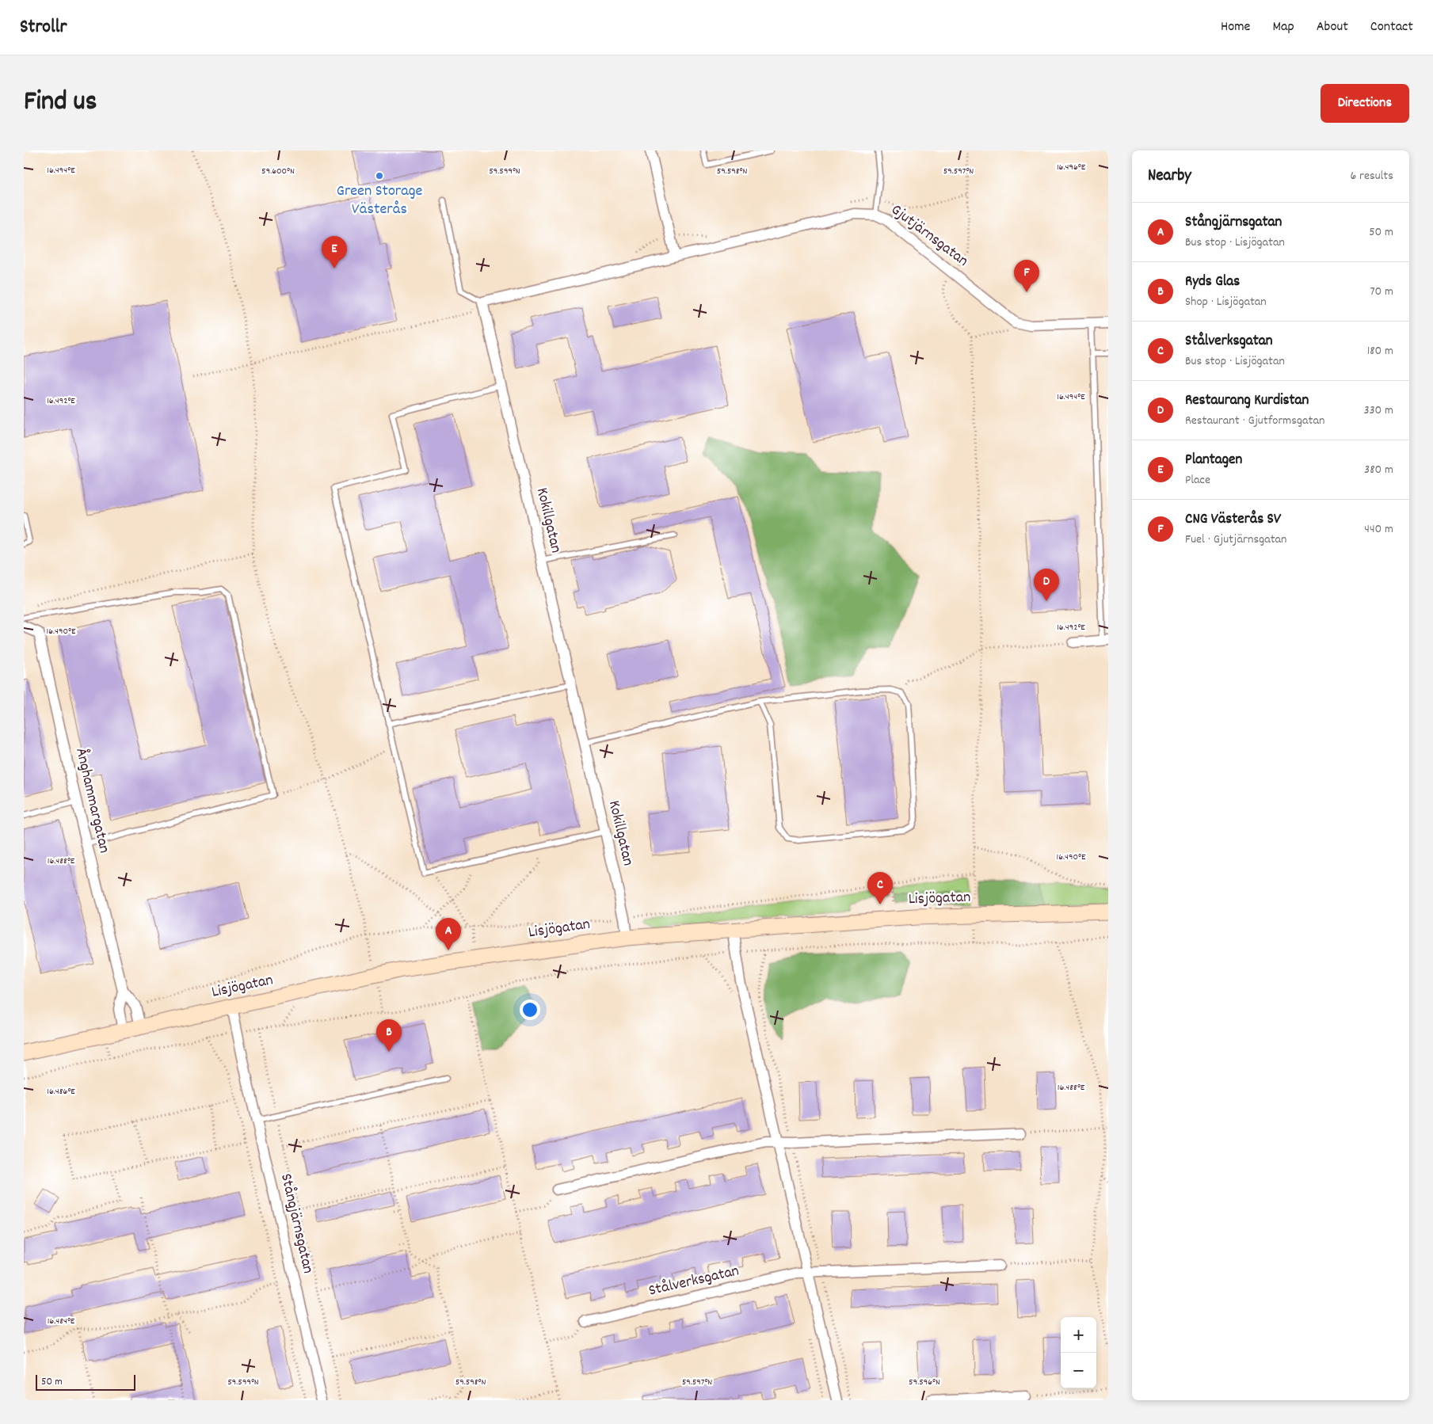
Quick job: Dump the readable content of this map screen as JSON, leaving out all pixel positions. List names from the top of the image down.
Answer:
{
  "streets": {
    "street": [
      "Gjutjärnsgatan",
      "Kokillgatan",
      "Ånghammargatan",
      "Lisjögatan",
      "Stångjärnsgatan",
      "Stålverksgatan"
    ]
  },
  "crossings": [
    ["Kokillgatan", "Lisjögatan"],
    ["Ånghammargatan", "Lisjögatan"],
    ["Lisjögatan", "Stångjärnsgatan"]
  ],
  "places": ["Green Storage Västerås"],
  "scale_bar": "50 m",
  "page": {
    "header": "Strollr",
    "nav": [
      "Home",
      "Map",
      "About",
      "Contact"
    ],
    "title": "Find us",
    "buttons": "Directions",
    "heading": ["Nearby", "6 results"],
    "list": [
      {
        "mark": "A",
        "name": "Stångjärnsgatan",
        "note": "Bus stop · Lisjögatan",
        "value": "50 m"
      },
      {
        "mark": "B",
        "name": "Ryds Glas",
        "note": "Shop · Lisjögatan",
        "value": "70 m"
      },
      {
        "mark": "C",
        "name": "Stålverksgatan",
        "note": "Bus stop · Lisjögatan",
        "value": "180 m"
      },
      {
        "mark": "D",
        "name": "Restaurang Kurdistan",
        "note": "Restaurant · Gjutformsgatan",
        "value": "330 m"
      },
      {
        "mark": "E",
        "name": "Plantagen",
        "note": "Place",
        "value": "380 m"
      },
      {
        "mark": "F",
        "name": "CNG Västerås SV",
        "note": "Fuel · Gjutjärnsgatan",
        "value": "440 m"
      }
    ],
    "pins": [
      "E",
      "F",
      "D",
      "C",
      "A",
      "B"
    ],
    "map_buttons": ["+", "−"],
    "scale": "50 m"
  },
  "coordinates": [
    "16.496°E",
    "16.494°E",
    "59.600°N",
    "59.599°N",
    "59.598°N",
    "59.597°N",
    "16.492°E",
    "16.490°E",
    "16.488°E",
    "16.486°E",
    "16.484°E",
    "59.596°N"
  ]
}
